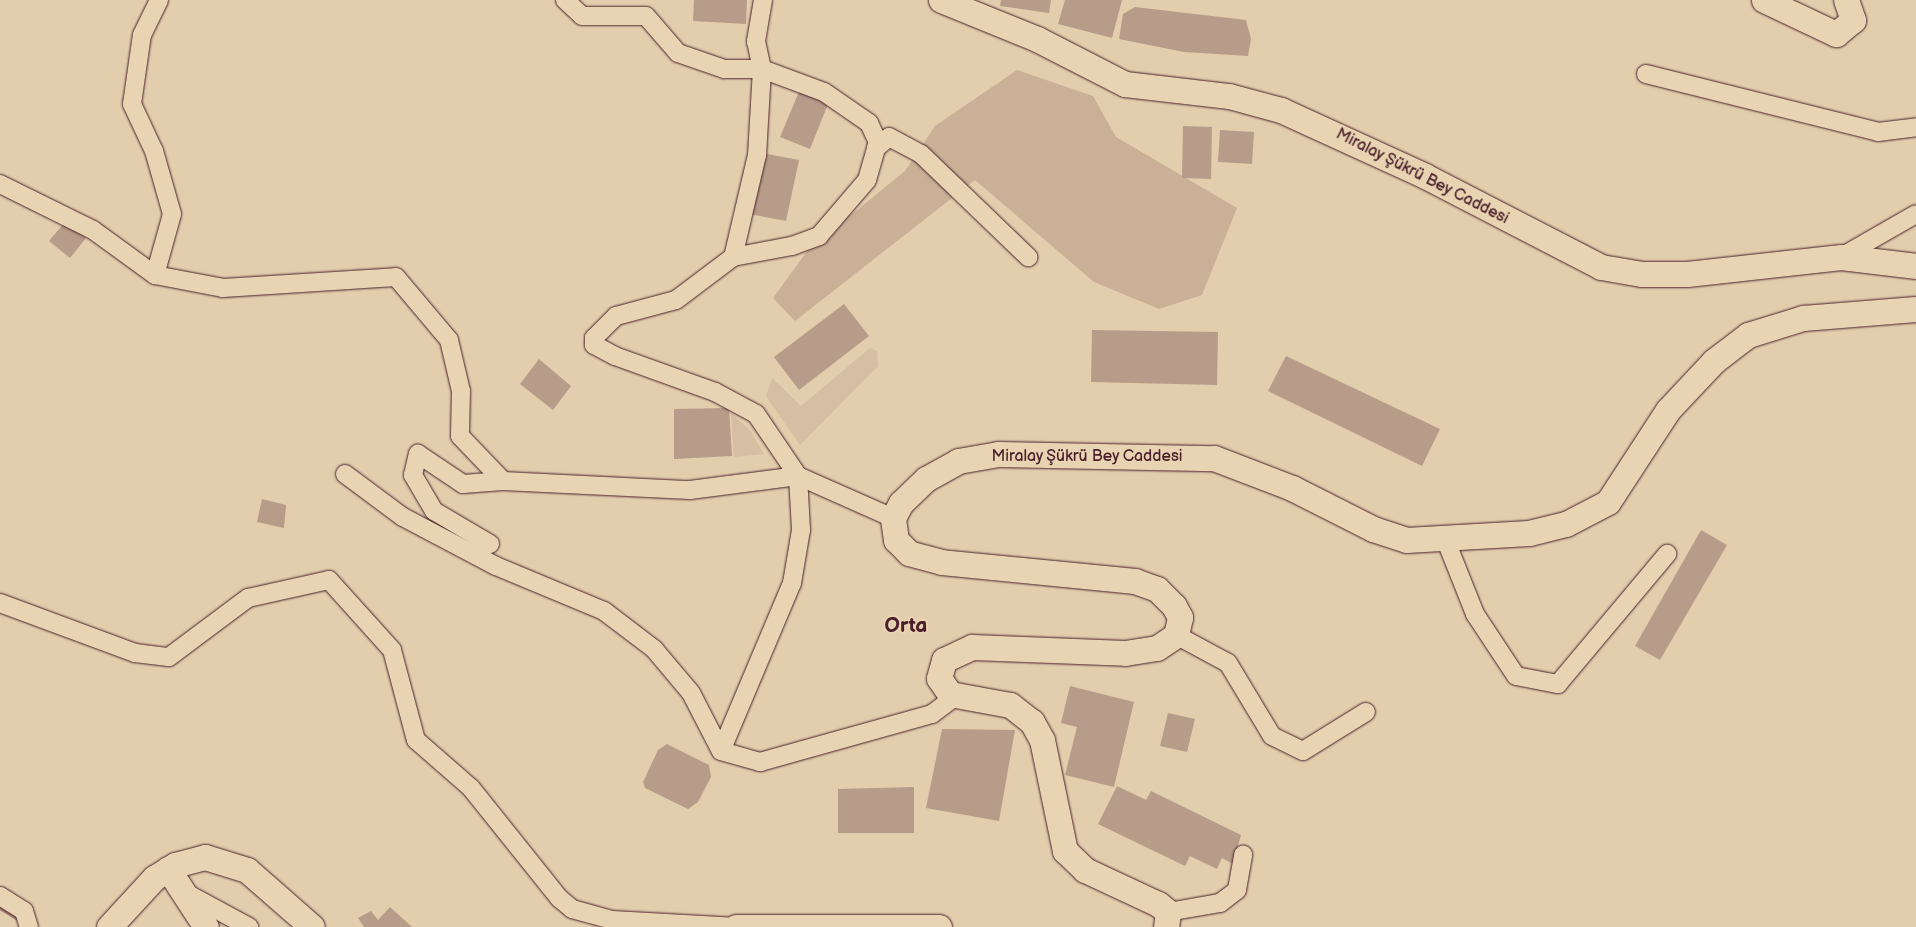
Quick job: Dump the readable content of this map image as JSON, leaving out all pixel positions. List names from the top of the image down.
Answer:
{
  "streets": {
    "main road": ["Miralay Şükrü Bey Caddesi"]
  },
  "districts": ["Orta"]
}
